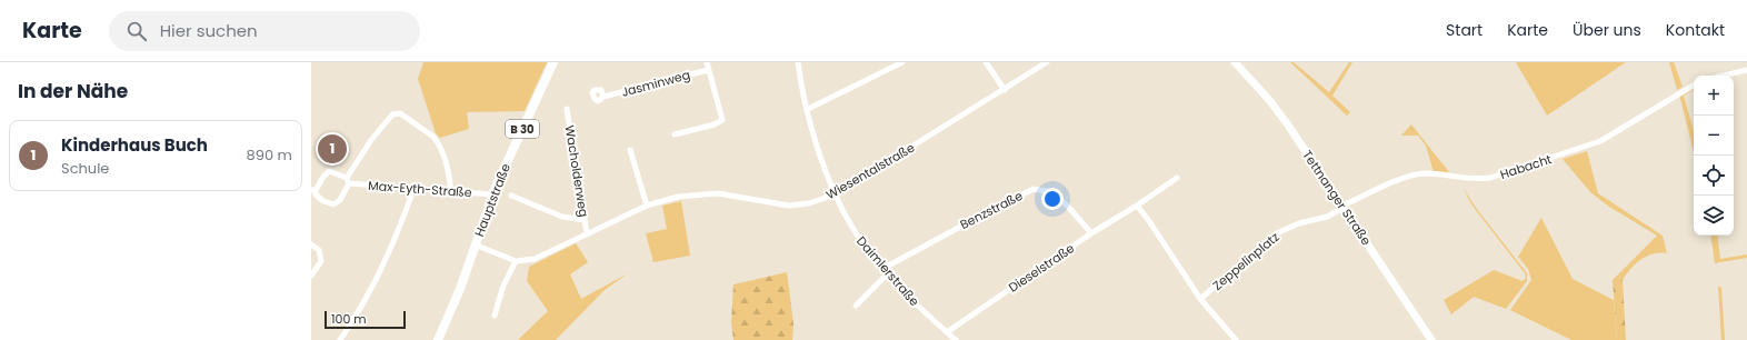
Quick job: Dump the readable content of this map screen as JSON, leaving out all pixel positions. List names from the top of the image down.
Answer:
{
  "streets": {
    "main road": ["B 30", "Tettnanger Straße", "Hauptstraße"],
    "street": [
      "Jasminweg",
      "Habacht",
      "Wacholderweg",
      "Wiesentalstraße",
      "Max-Eyth-Straße",
      "Benzstraße",
      "Zeppelinplatz",
      "Dieselstraße",
      "Daimlerstraße"
    ]
  },
  "crossings": [
    ["Habacht", "Tettnanger Straße"],
    ["Habacht", "Zeppelinplatz"],
    ["Wacholderweg", "Wiesentalstraße"],
    ["Wiesentalstraße", "Daimlerstraße"],
    ["Max-Eyth-Straße", "Hauptstraße"],
    ["Tettnanger Straße", "Zeppelinplatz"],
    ["Benzstraße", "Dieselstraße"],
    ["Benzstraße", "Daimlerstraße"],
    ["Dieselstraße", "Daimlerstraße"]
  ],
  "scale_bar": "100 m",
  "page": {
    "header": "Karte",
    "search": "Hier suchen",
    "nav": [
      "Start",
      "Karte",
      "Über uns",
      "Kontakt"
    ],
    "heading": "In der Nähe",
    "map_buttons": ["+", "−"],
    "list": [
      {
        "mark": "1",
        "name": "Kinderhaus Buch",
        "note": "Schule",
        "value": "890 m"
      }
    ],
    "pins": "1",
    "scale": "100 m"
  }
}
